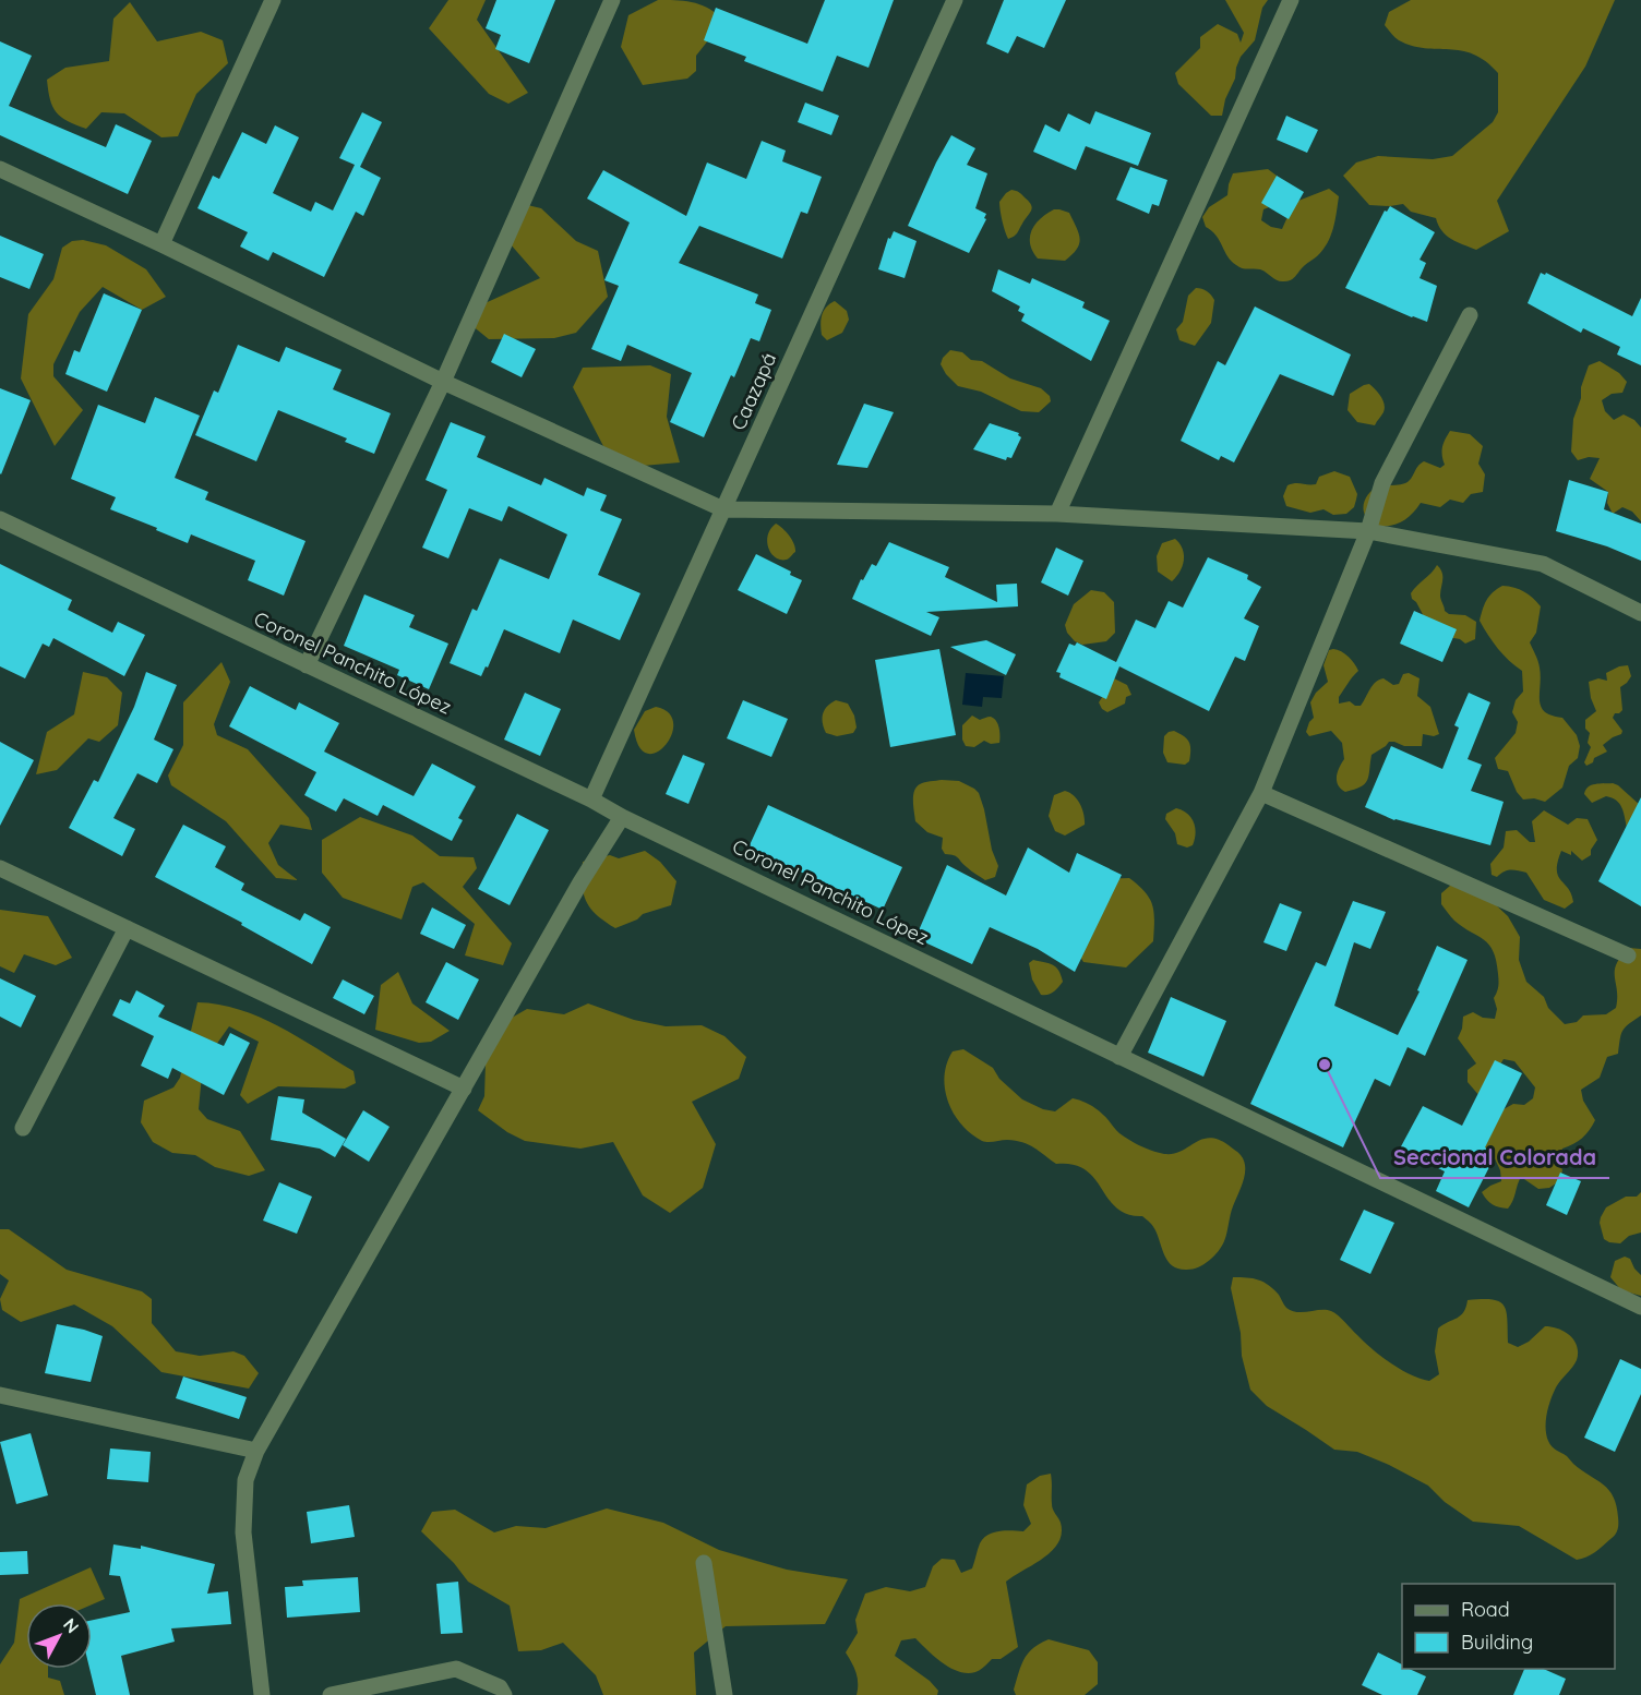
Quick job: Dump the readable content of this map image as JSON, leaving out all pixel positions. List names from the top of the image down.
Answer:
{
  "streets": {
    "street": ["Caazapá", "Coronel Panchito López"]
  },
  "crossings": [
    ["Caazapá", "Coronel Panchito López"]
  ],
  "places": ["Seccional Colorada"],
  "legend": ["Road", "Building"],
  "north": "top right"
}
